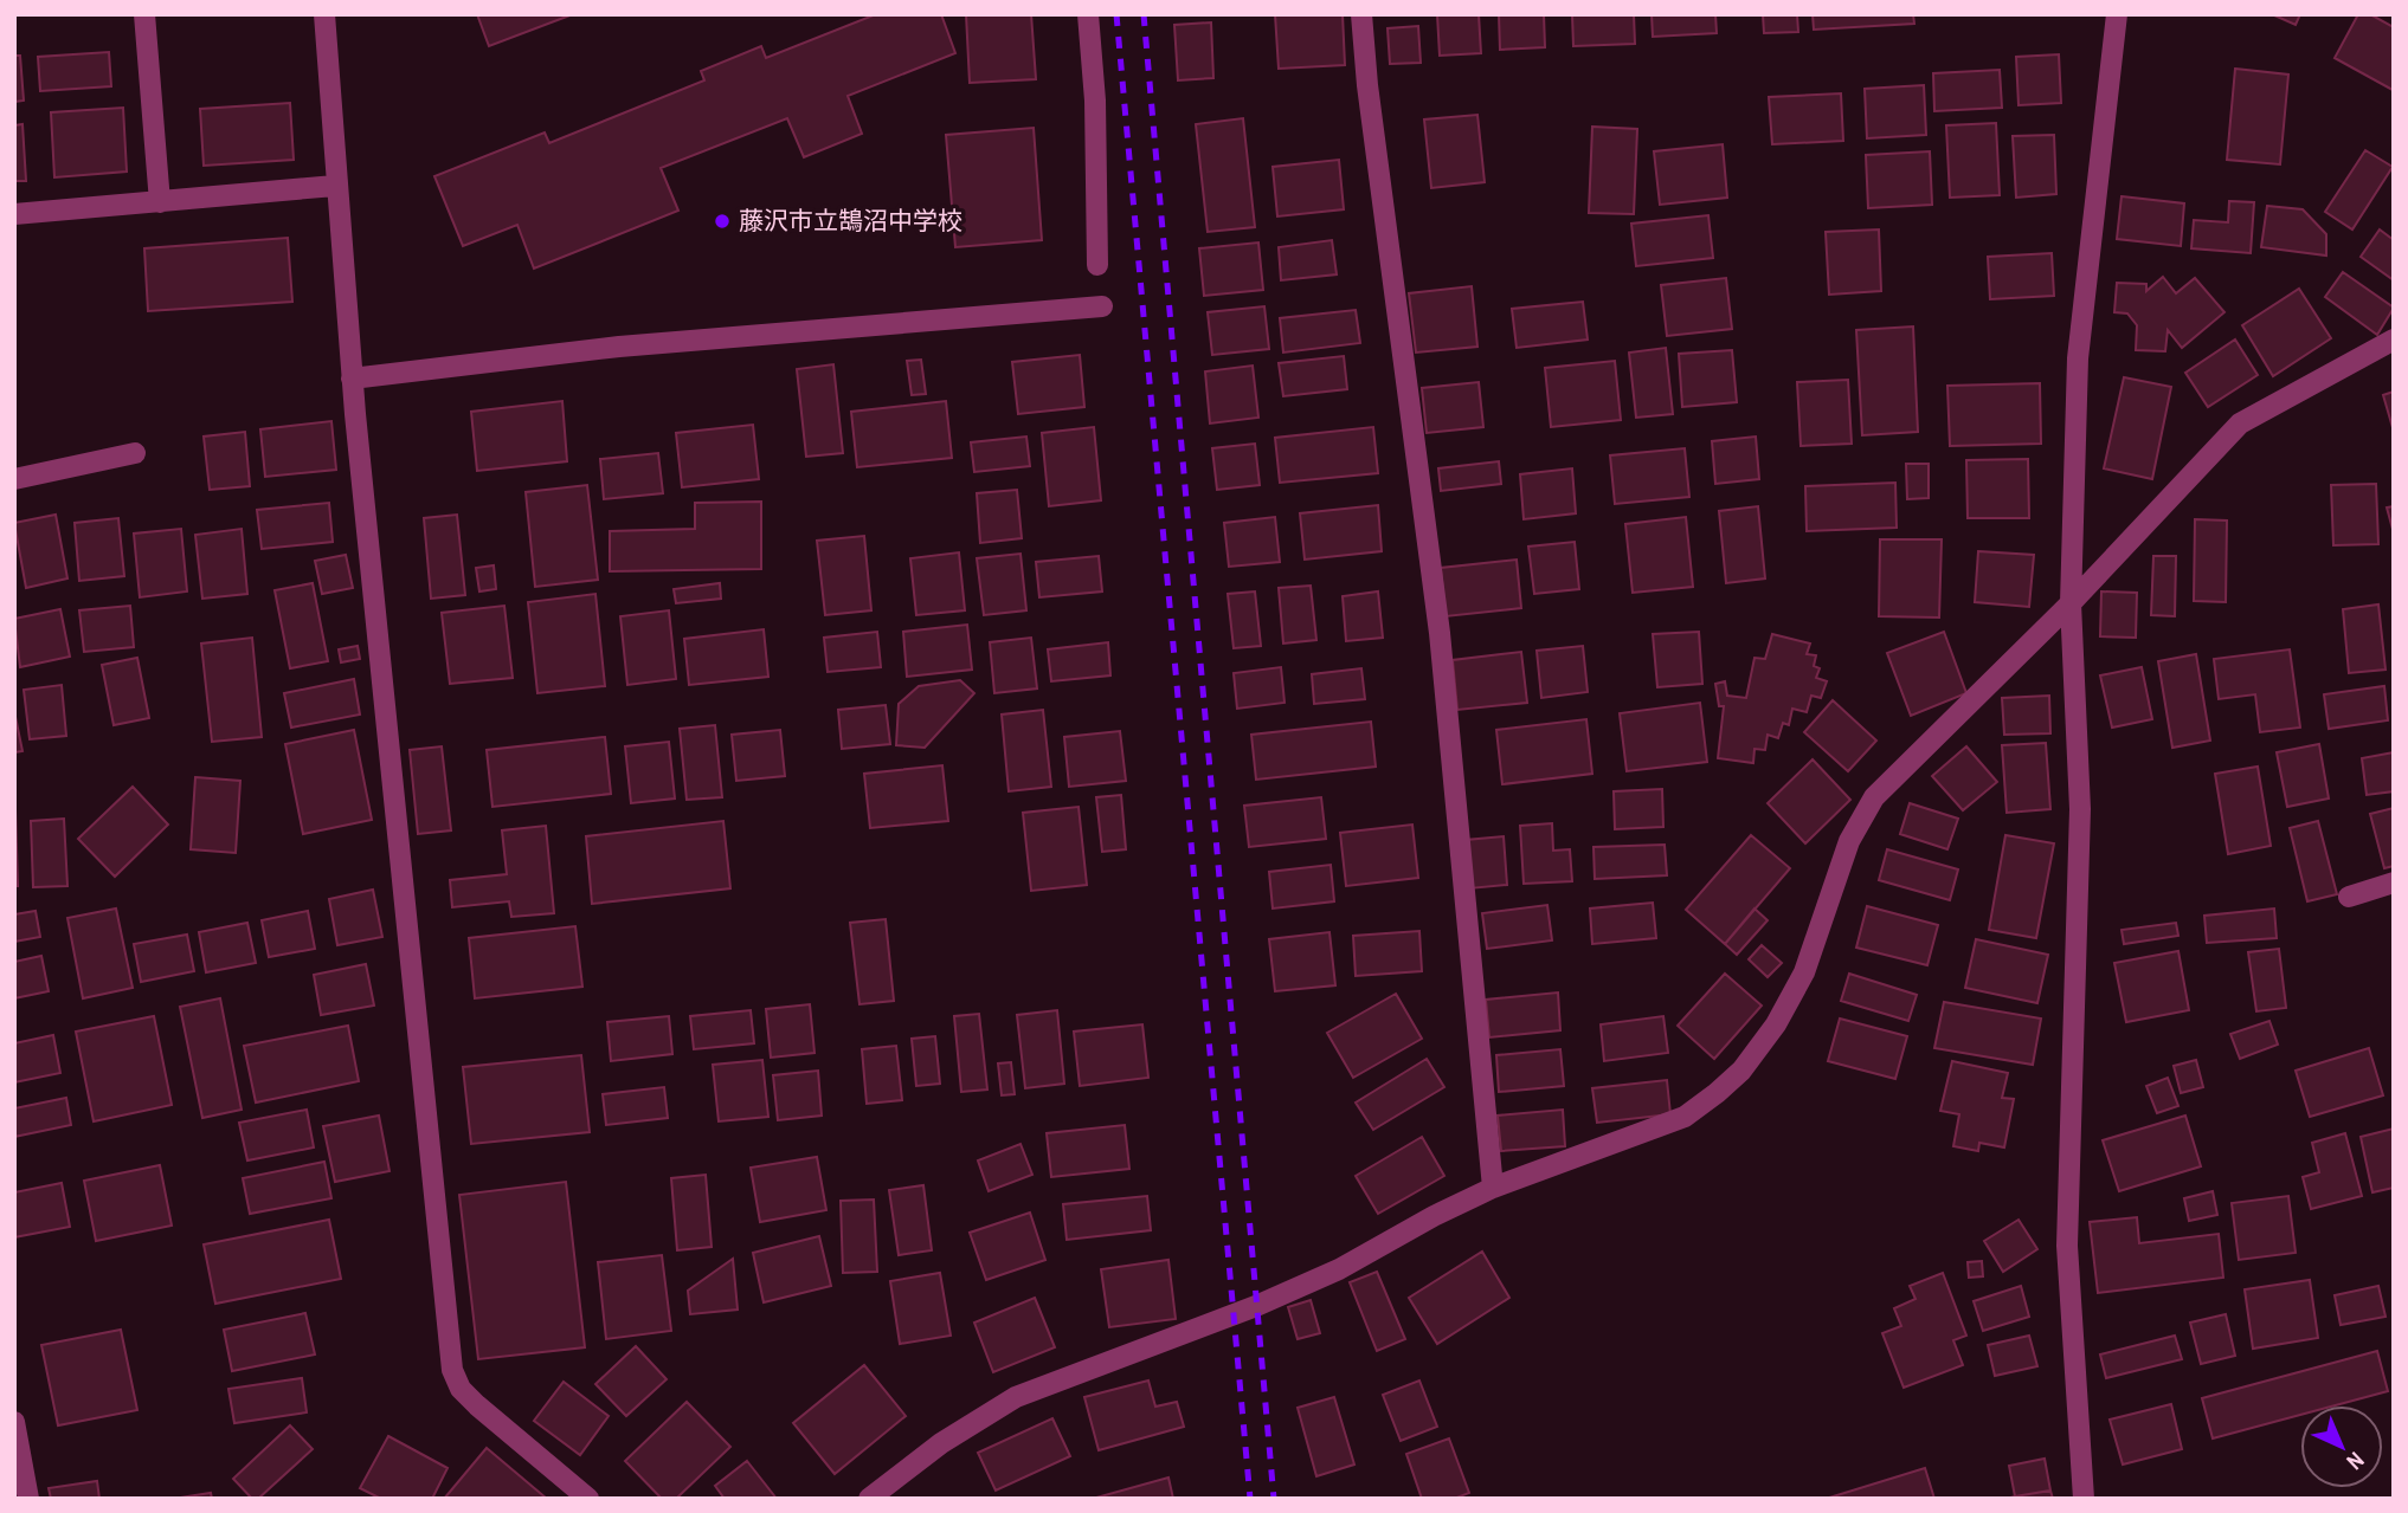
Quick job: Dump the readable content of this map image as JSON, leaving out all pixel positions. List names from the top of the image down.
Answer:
{
  "places": ["藤沢市立鵠沼中学校"],
  "north": "bottom right"
}
